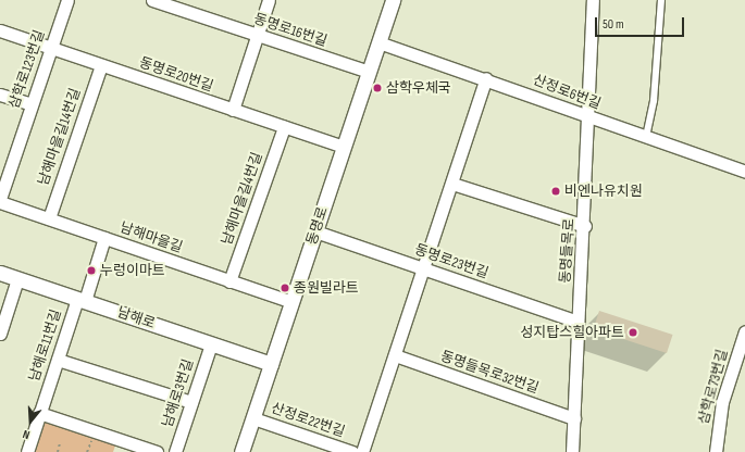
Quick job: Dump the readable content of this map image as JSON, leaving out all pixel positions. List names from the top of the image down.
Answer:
{
  "streets": {
    "street": [
      "동명로16번길",
      "삼학로123번길",
      "동명로20번길",
      "산정로6번길",
      "남해마을길14번길",
      "남해마을길4번길",
      "동명로",
      "남해마을길",
      "동명들목로",
      "동명로23번길",
      "남해로",
      "남해로11번길",
      "동명들목로32번길",
      "삼학로73번길",
      "남해로3번길",
      "산정로22번길"
    ]
  },
  "crossings": [
    ["동명로16번길", "동명로"],
    ["삼학로123번길", "동명로20번길"],
    ["삼학로123번길", "남해마을길"],
    ["동명로20번길", "남해마을길14번길"],
    ["동명로20번길", "남해마을길4번길"],
    ["동명로20번길", "동명로"],
    ["산정로6번길", "동명로"],
    ["산정로6번길", "동명들목로"],
    ["남해마을길14번길", "남해마을길"],
    ["남해마을길4번길", "남해마을길"],
    ["동명로", "남해마을길"],
    ["동명로", "동명로23번길"],
    ["동명로", "남해로"],
    ["동명로", "산정로22번길"],
    ["남해마을길", "남해로11번길"],
    ["동명들목로", "동명로23번길"],
    ["동명들목로", "동명들목로32번길"],
    ["남해로", "남해로11번길"],
    ["남해로", "남해로3번길"]
  ],
  "places": [
    "삼학우체국",
    "비엔나유치원",
    "누렁이마트",
    "종원빌라트",
    "성지탑스힐아파트"
  ],
  "scale_bar": "50 m",
  "north": "bottom"
}
